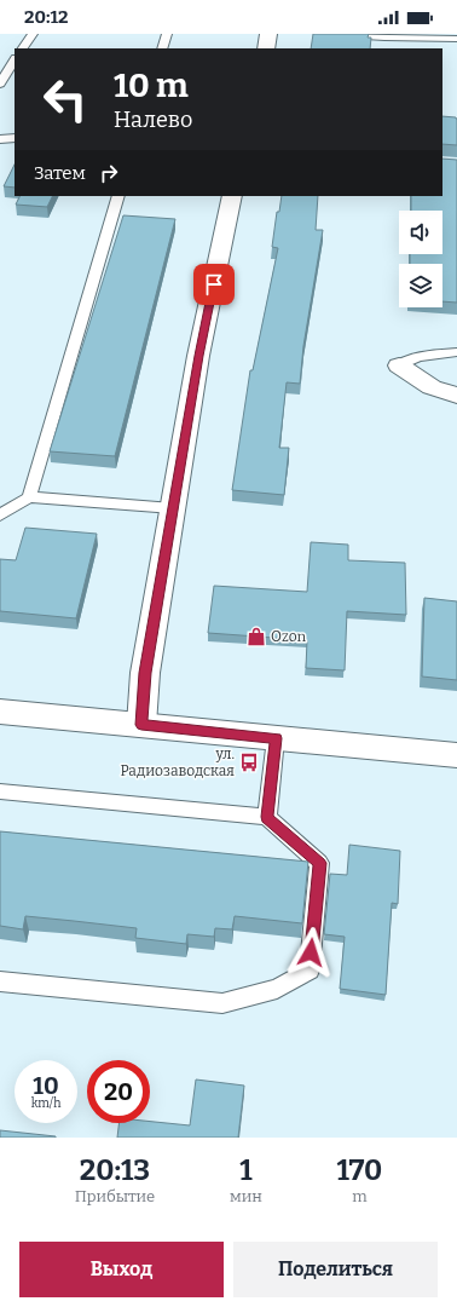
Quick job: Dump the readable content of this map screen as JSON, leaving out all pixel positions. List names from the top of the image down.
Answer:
{
  "places": {
    "shop": ["Ozon"],
    "bus stop": ["ул. Радиозаводская"]
  },
  "page": {
    "status": "20:12",
    "turn": ["10 m", "Налево"],
    "then": "Затем",
    "speed": "10 km/h",
    "limit": "20",
    "eta": [
      "20:13",
      "Прибытие",
      "1",
      "мин",
      "170",
      "m"
    ],
    "buttons": ["Выход", "Поделиться"]
  }
}
